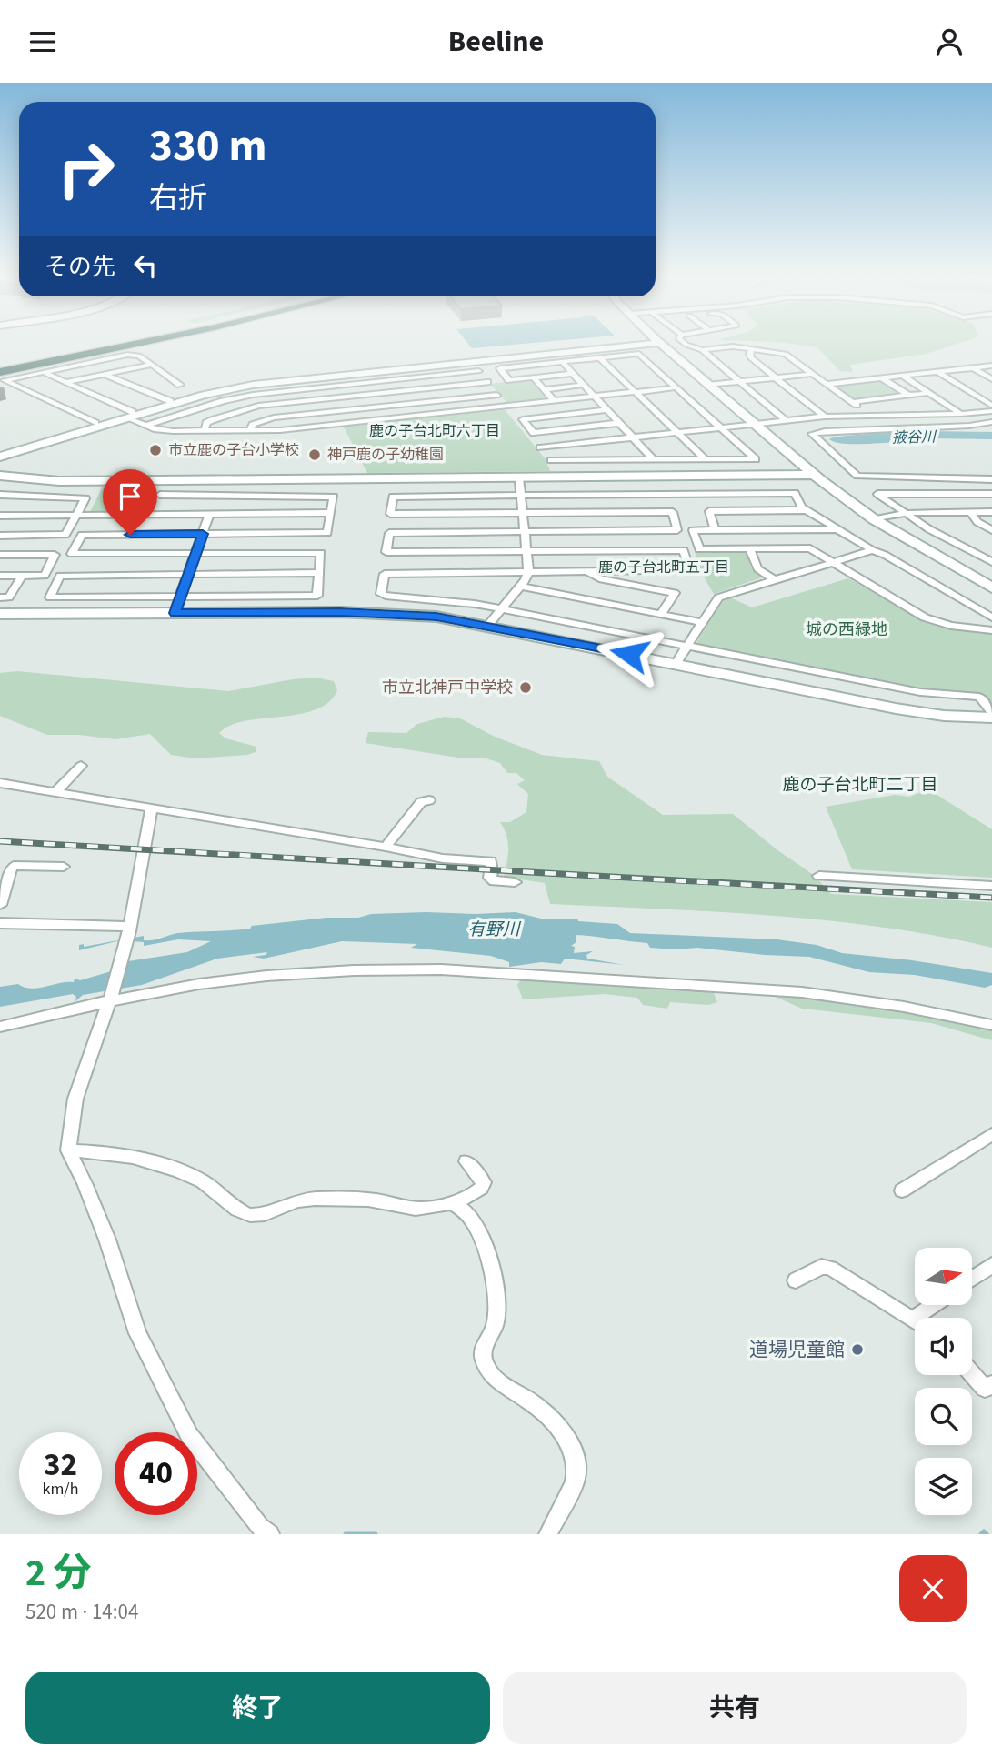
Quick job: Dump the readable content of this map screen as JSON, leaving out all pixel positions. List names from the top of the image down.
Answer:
{
  "districts": ["鹿の子台北町六丁目", "鹿の子台北町五丁目", "鹿の子台北町二丁目"],
  "water": ["掖谷川", "有野川"],
  "parks": ["城の西緑地"],
  "places": [
    "市立鹿の子台小学校",
    "神戸鹿の子幼稚園",
    "市立北神戸中学校",
    "道場児童館"
  ],
  "north": "right",
  "page": {
    "header": "Beeline",
    "turn": ["330 m", "右折"],
    "then": "その先",
    "speed": "32 km/h",
    "limit": "40",
    "heading": ["2 分", "520 m · 14:04"],
    "buttons": ["終了", "共有"]
  }
}
